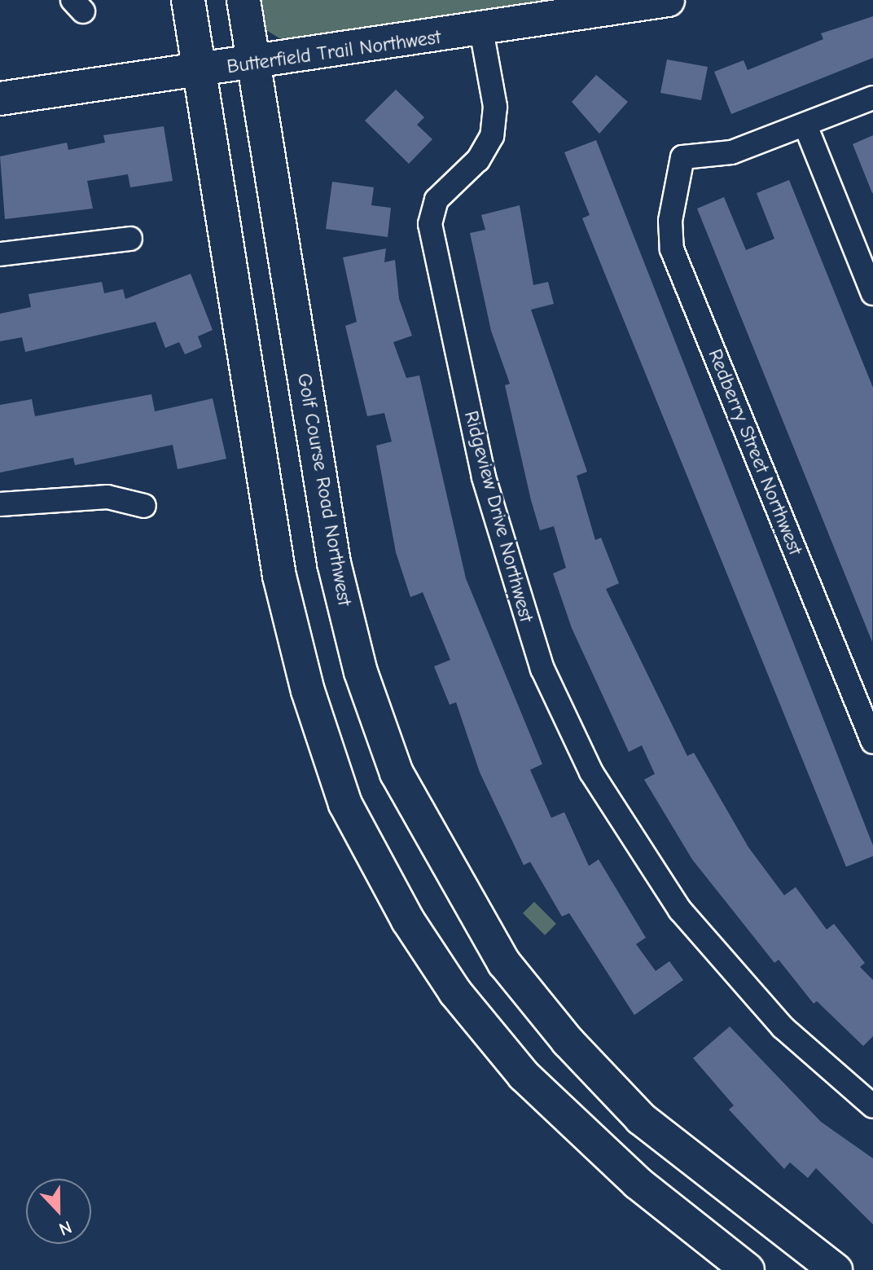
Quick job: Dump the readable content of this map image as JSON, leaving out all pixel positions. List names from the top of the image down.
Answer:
{
  "streets": {
    "main road": ["Butterfield Trail Northwest", "Golf Course Road Northwest"],
    "street": ["Redberry Street Northwest", "Ridgeview Drive Northwest"]
  },
  "crossings": [
    ["Butterfield Trail Northwest", "Golf Course Road Northwest"],
    ["Butterfield Trail Northwest", "Ridgeview Drive Northwest"]
  ],
  "north": "bottom"
}
